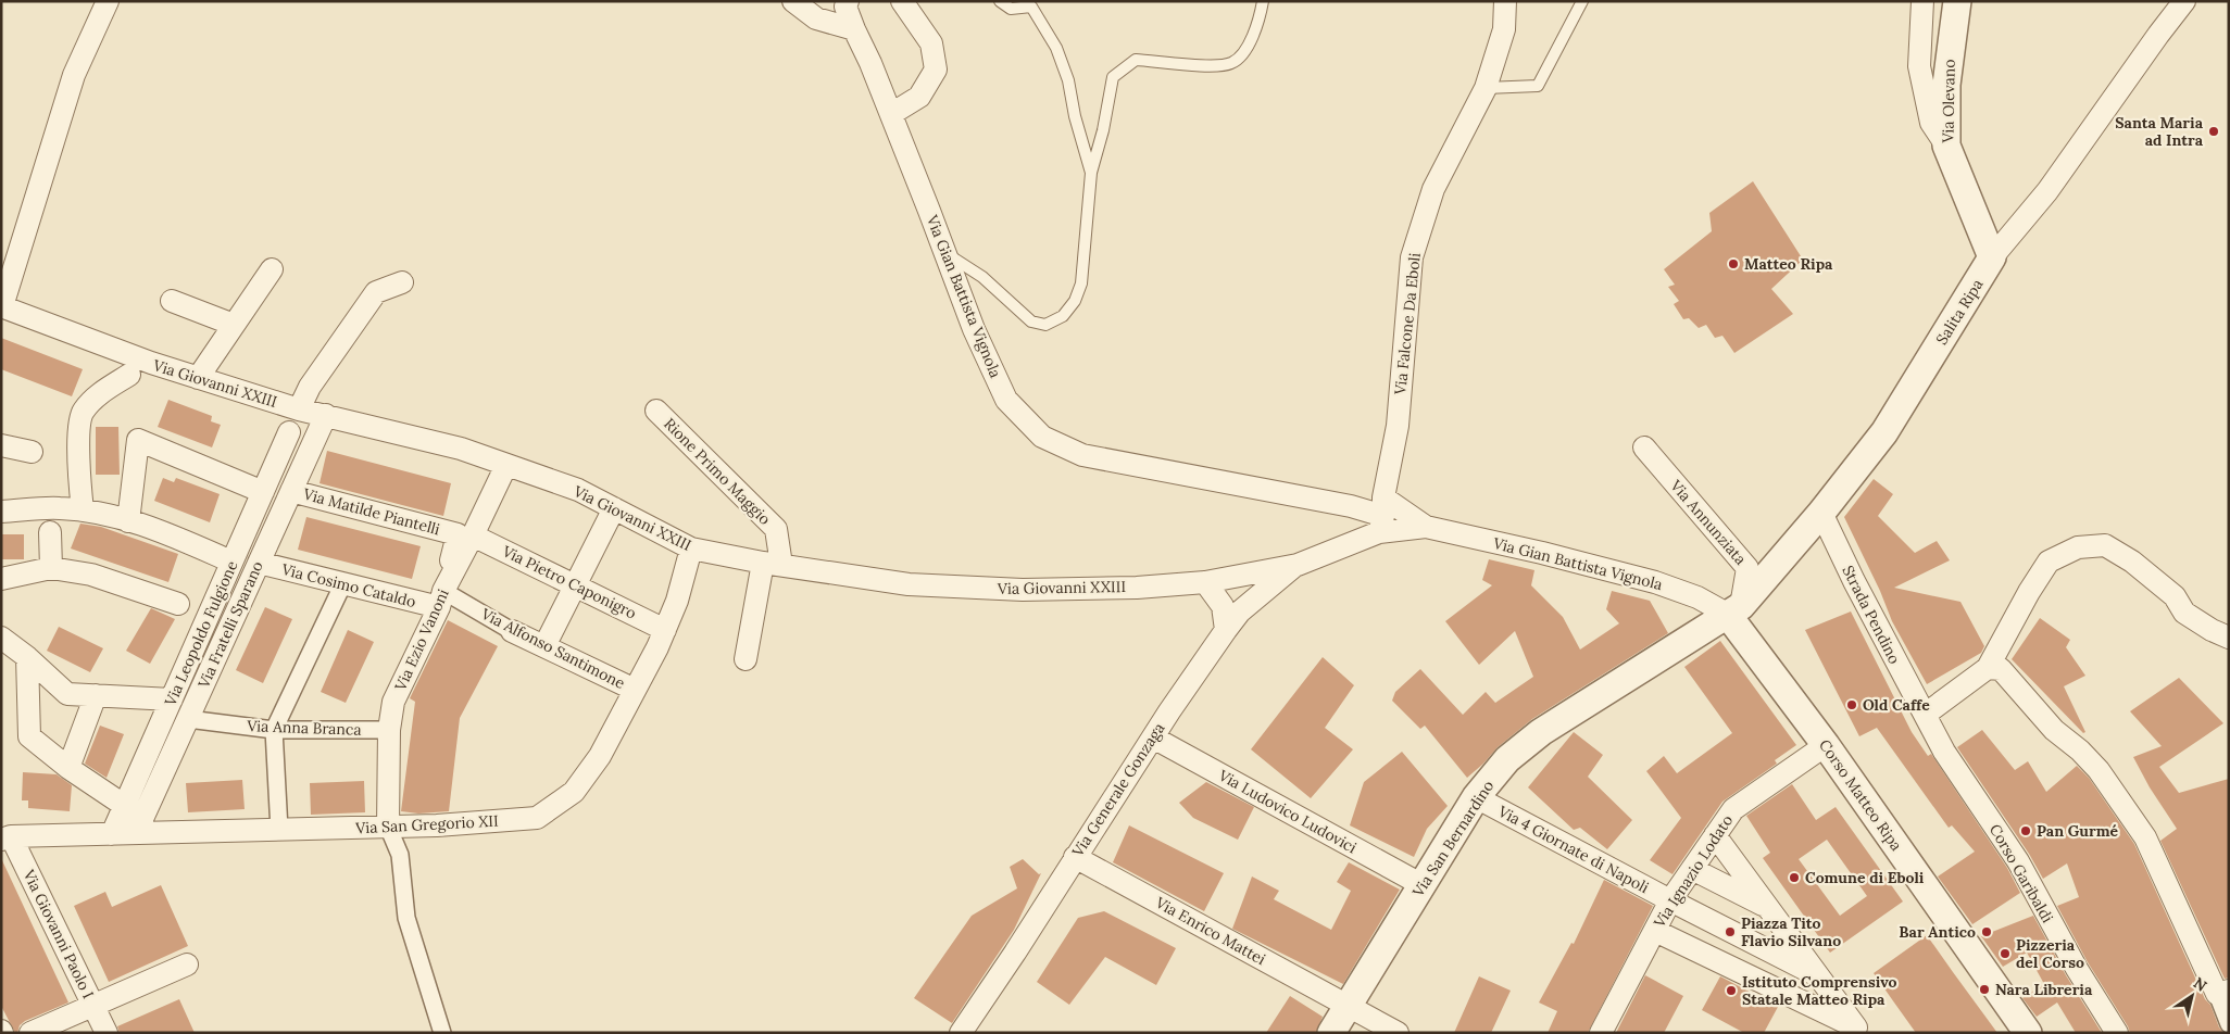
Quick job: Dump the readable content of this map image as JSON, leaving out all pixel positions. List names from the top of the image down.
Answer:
{
  "streets": {
    "street": [
      "Via Olevano",
      "Via Gian Battista Vignola",
      "Salita Ripa",
      "Via Falcone Da Eboli",
      "Via Giovanni XXIII",
      "Rione Primo Maggio",
      "Via Matilde Piantelli",
      "Via Annunziata",
      "Via Pietro Caponigro",
      "Via Cosimo Cataldo",
      "Strada Pendino",
      "Via Fratelli Sparano",
      "Via Leopoldo Fulgione",
      "Via Ezio Vanoni",
      "Via Alfonso Santimone",
      "Via Anna Branca",
      "Via Generale Gonzaga",
      "Corso Matteo Ripa",
      "Via Ludovico Ludovici",
      "Via San Gregorio XII",
      "Via San Bernardino",
      "Via 4 Giornate di Napoli",
      "Via Ignazio Lodato",
      "Corso Garibaldi",
      "Via Enrico Mattei",
      "Via Giovanni Paolo I"
    ]
  },
  "crossings": [
    ["Via Olevano", "Salita Ripa"],
    ["Via Gian Battista Vignola", "Salita Ripa"],
    ["Via Gian Battista Vignola", "Via Falcone Da Eboli"],
    ["Via Gian Battista Vignola", "Via Giovanni XXIII"],
    ["Via Gian Battista Vignola", "Via Annunziata"],
    ["Via Gian Battista Vignola", "Corso Matteo Ripa"],
    ["Via Gian Battista Vignola", "Via San Bernardino"],
    ["Salita Ripa", "Via Annunziata"],
    ["Salita Ripa", "Strada Pendino"],
    ["Salita Ripa", "Corso Matteo Ripa"],
    ["Salita Ripa", "Via San Bernardino"],
    ["Via Falcone Da Eboli", "Via Giovanni XXIII"],
    ["Via Giovanni XXIII", "Rione Primo Maggio"],
    ["Via Giovanni XXIII", "Via Fratelli Sparano"],
    ["Via Giovanni XXIII", "Via Ezio Vanoni"],
    ["Via Giovanni XXIII", "Via Generale Gonzaga"],
    ["Via Giovanni XXIII", "Via San Gregorio XII"],
    ["Via Matilde Piantelli", "Via Cosimo Cataldo"],
    ["Via Matilde Piantelli", "Via Fratelli Sparano"],
    ["Via Matilde Piantelli", "Via Ezio Vanoni"],
    ["Via Matilde Piantelli", "Via Alfonso Santimone"],
    ["Via Annunziata", "Corso Matteo Ripa"],
    ["Via Annunziata", "Via San Bernardino"],
    ["Via Pietro Caponigro", "Via Ezio Vanoni"],
    ["Via Pietro Caponigro", "Via San Gregorio XII"],
    ["Via Cosimo Cataldo", "Via Fratelli Sparano"],
    ["Via Cosimo Cataldo", "Via Ezio Vanoni"],
    ["Via Cosimo Cataldo", "Via Alfonso Santimone"],
    ["Strada Pendino", "Corso Garibaldi"],
    ["Via Fratelli Sparano", "Via Anna Branca"],
    ["Via Fratelli Sparano", "Via San Gregorio XII"],
    ["Via Leopoldo Fulgione", "Via San Gregorio XII"],
    ["Via Ezio Vanoni", "Via Alfonso Santimone"],
    ["Via Ezio Vanoni", "Via Anna Branca"],
    ["Via Ezio Vanoni", "Via San Gregorio XII"],
    ["Via Alfonso Santimone", "Via San Gregorio XII"],
    ["Via Generale Gonzaga", "Via Ludovico Ludovici"],
    ["Via Generale Gonzaga", "Via Enrico Mattei"],
    ["Corso Matteo Ripa", "Via San Bernardino"],
    ["Corso Matteo Ripa", "Via Ignazio Lodato"],
    ["Via Ludovico Ludovici", "Via San Bernardino"],
    ["Via San Gregorio XII", "Via Giovanni Paolo I"],
    ["Via San Bernardino", "Via 4 Giornate di Napoli"],
    ["Via San Bernardino", "Via Enrico Mattei"],
    ["Via 4 Giornate di Napoli", "Via Ignazio Lodato"]
  ],
  "places": [
    "Santa Maria ad Intra",
    "Matteo Ripa",
    "Old Caffe",
    "Pan Gurmé",
    "Comune di Eboli",
    "Piazza Tito Flavio Silvano",
    "Bar Antico",
    "Pizzeria del Corso",
    "Nara Libreria",
    "Istituto Comprensivo Statale Matteo Ripa"
  ],
  "north": "top right"
}
